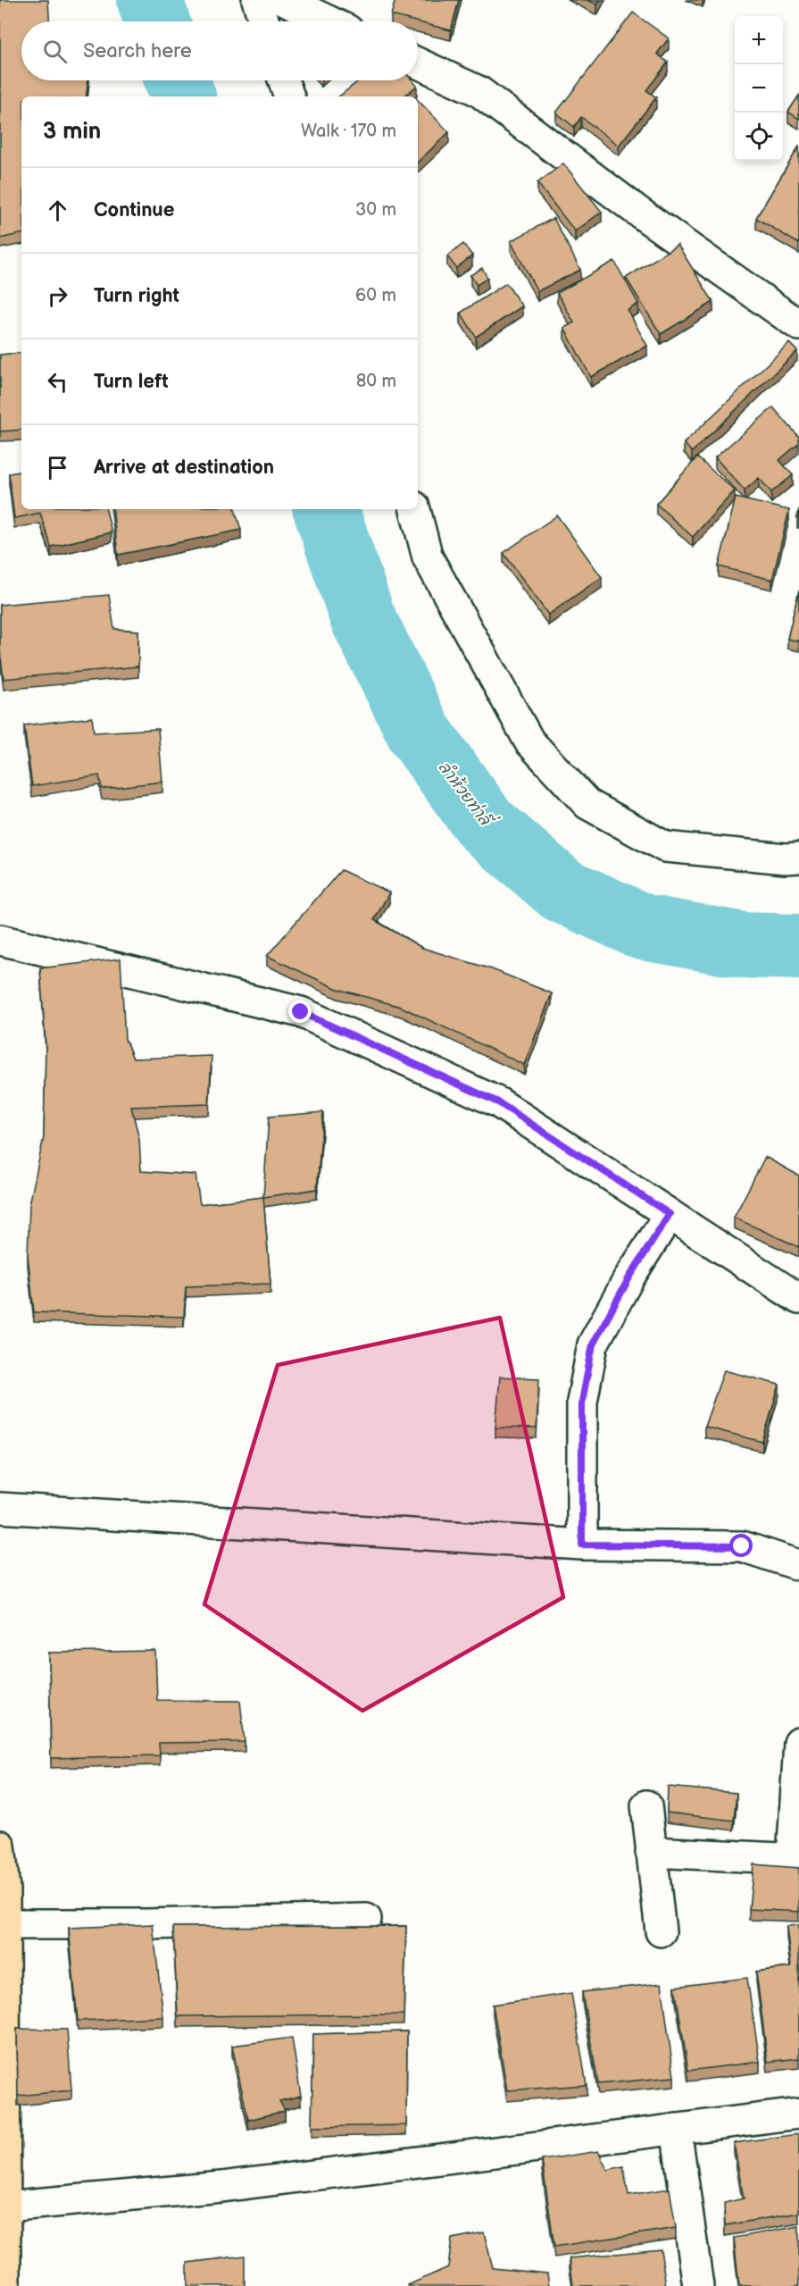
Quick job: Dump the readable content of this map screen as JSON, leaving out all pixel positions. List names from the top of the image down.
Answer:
{
  "water": ["ลำห้วยท่าลี่"],
  "page": {
    "map_buttons": ["+", "−"],
    "search": "Search here",
    "heading": ["3 min", "Walk · 170 m"],
    "list": [
      ["Continue", "30 m"],
      ["Turn right", "60 m"],
      ["Turn left", "80 m"],
      "Arrive at destination"
    ]
  }
}
